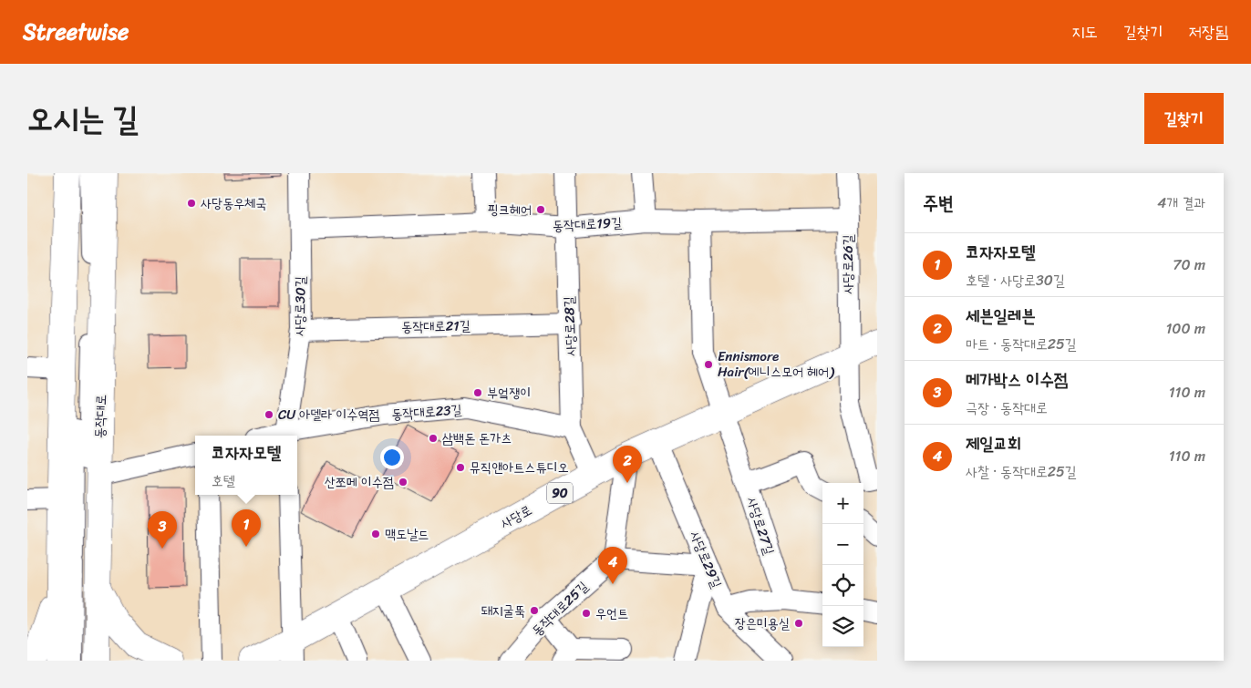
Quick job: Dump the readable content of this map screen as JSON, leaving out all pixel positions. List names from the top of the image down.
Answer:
{
  "streets": {
    "main road": ["동작대로", "90", "사당로"],
    "street": [
      "동작대로19길",
      "사당로26길",
      "사당로30길",
      "동작대로21길",
      "사당로28길",
      "동작대로23길",
      "사당로27길",
      "사당로29길",
      "동작대로25길"
    ]
  },
  "crossings": [
    ["동작대로19길", "사당로26길"],
    ["동작대로19길", "사당로30길"],
    ["동작대로19길", "사당로28길"],
    ["사당로26길", "사당로"],
    ["사당로30길", "동작대로21길"],
    ["사당로30길", "동작대로23길"],
    ["동작대로21길", "사당로28길"],
    ["사당로28길", "동작대로23길"],
    ["사당로28길", "사당로"],
    ["사당로", "사당로27길"],
    ["사당로", "사당로29길"]
  ],
  "places": [
    "사당동우체국",
    "핑크헤어",
    "Ennismore Hair(에니스모어 헤어)",
    "부엌쟁이",
    "CU 아델라 이수역점",
    "삼백돈 돈가츠",
    "뮤직앤아트스튜디오",
    "산쪼메 이수점",
    "맥도날드",
    "돼지굴뚝",
    "우언트",
    "장은미용실"
  ],
  "page": {
    "header": "Streetwise",
    "nav": ["지도", "길찾기", "저장됨"],
    "title": "오시는 길",
    "buttons": "길찾기",
    "heading": ["주변", "4개 결과"],
    "list": [
      {
        "mark": "1",
        "name": "코자자모텔",
        "note": "호텔 · 사당로30길",
        "value": "70 m"
      },
      {
        "mark": "2",
        "name": "세븐일레븐",
        "note": "마트 · 동작대로25길",
        "value": "100 m"
      },
      {
        "mark": "3",
        "name": "메가박스 이수점",
        "note": "극장 · 동작대로",
        "value": "110 m"
      },
      {
        "mark": "4",
        "name": "제일교회",
        "note": "사찰 · 동작대로25길",
        "value": "110 m"
      }
    ],
    "popup": ["코자자모텔", "호텔"],
    "pins": [
      "2",
      "1",
      "3",
      "4"
    ],
    "map_buttons": ["+", "−"]
  }
}
